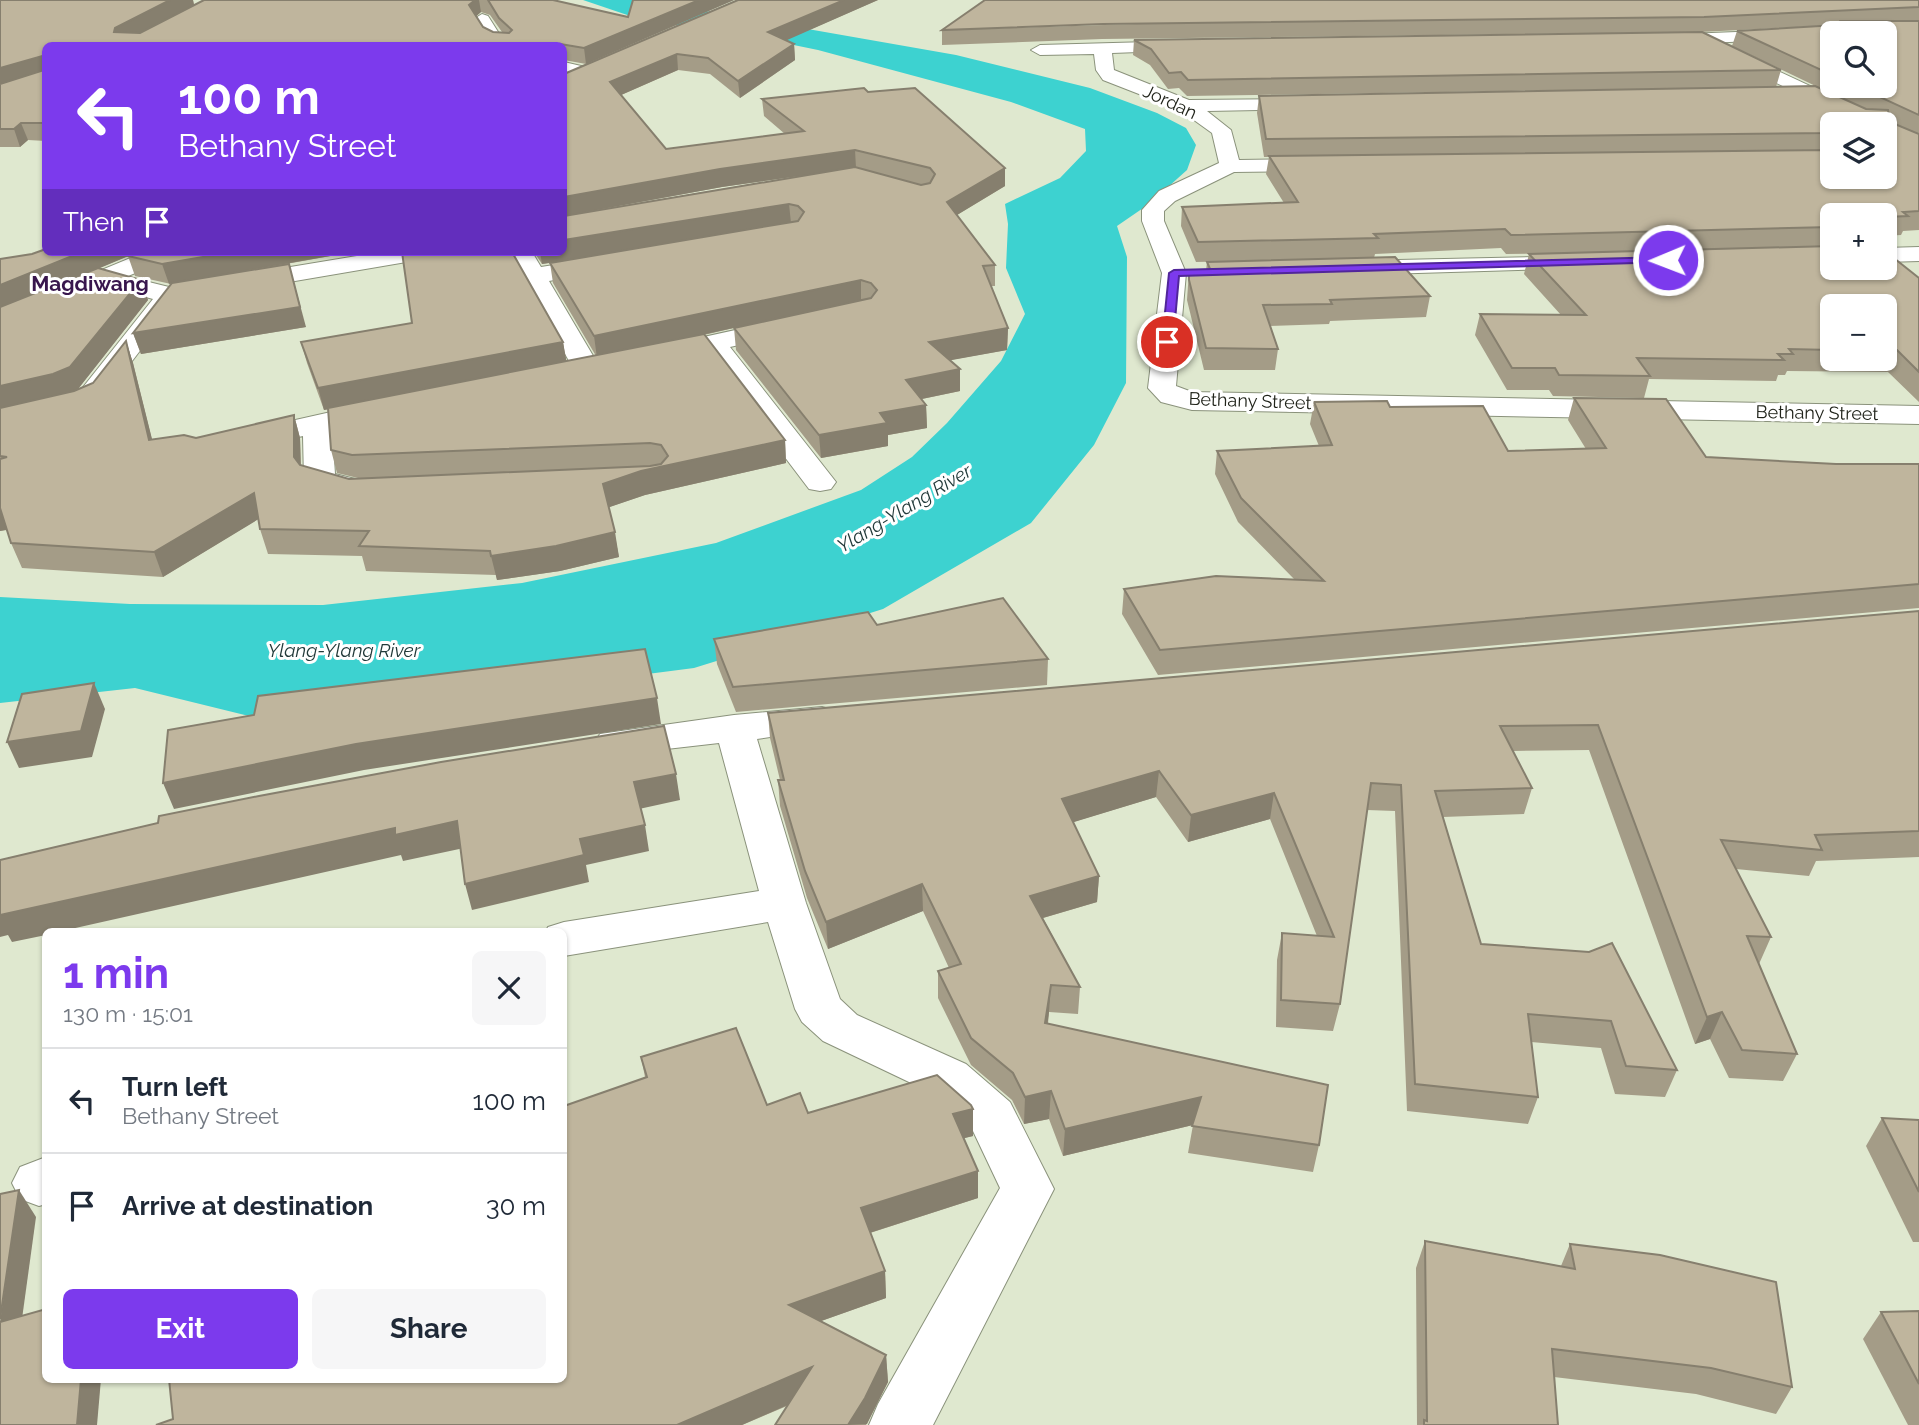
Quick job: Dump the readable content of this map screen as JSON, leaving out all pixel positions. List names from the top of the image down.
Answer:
{
  "streets": {
    "street": ["Jordan", "Bethany Street"]
  },
  "crossings": [
    ["Jordan", "Bethany Street"]
  ],
  "districts": ["Magdiwang"],
  "water": ["Ylang-Ylang River"],
  "page": {
    "map_buttons": ["+", "−"],
    "turn": ["100 m", "Bethany Street"],
    "then": "Then",
    "heading": ["1 min", "130 m · 15:01"],
    "list": [
      {
        "name": "Turn left",
        "note": "Bethany Street",
        "value": "100 m"
      },
      {
        "name": "Arrive at destination",
        "value": "30 m"
      }
    ],
    "buttons": ["Exit", "Share"]
  }
}
